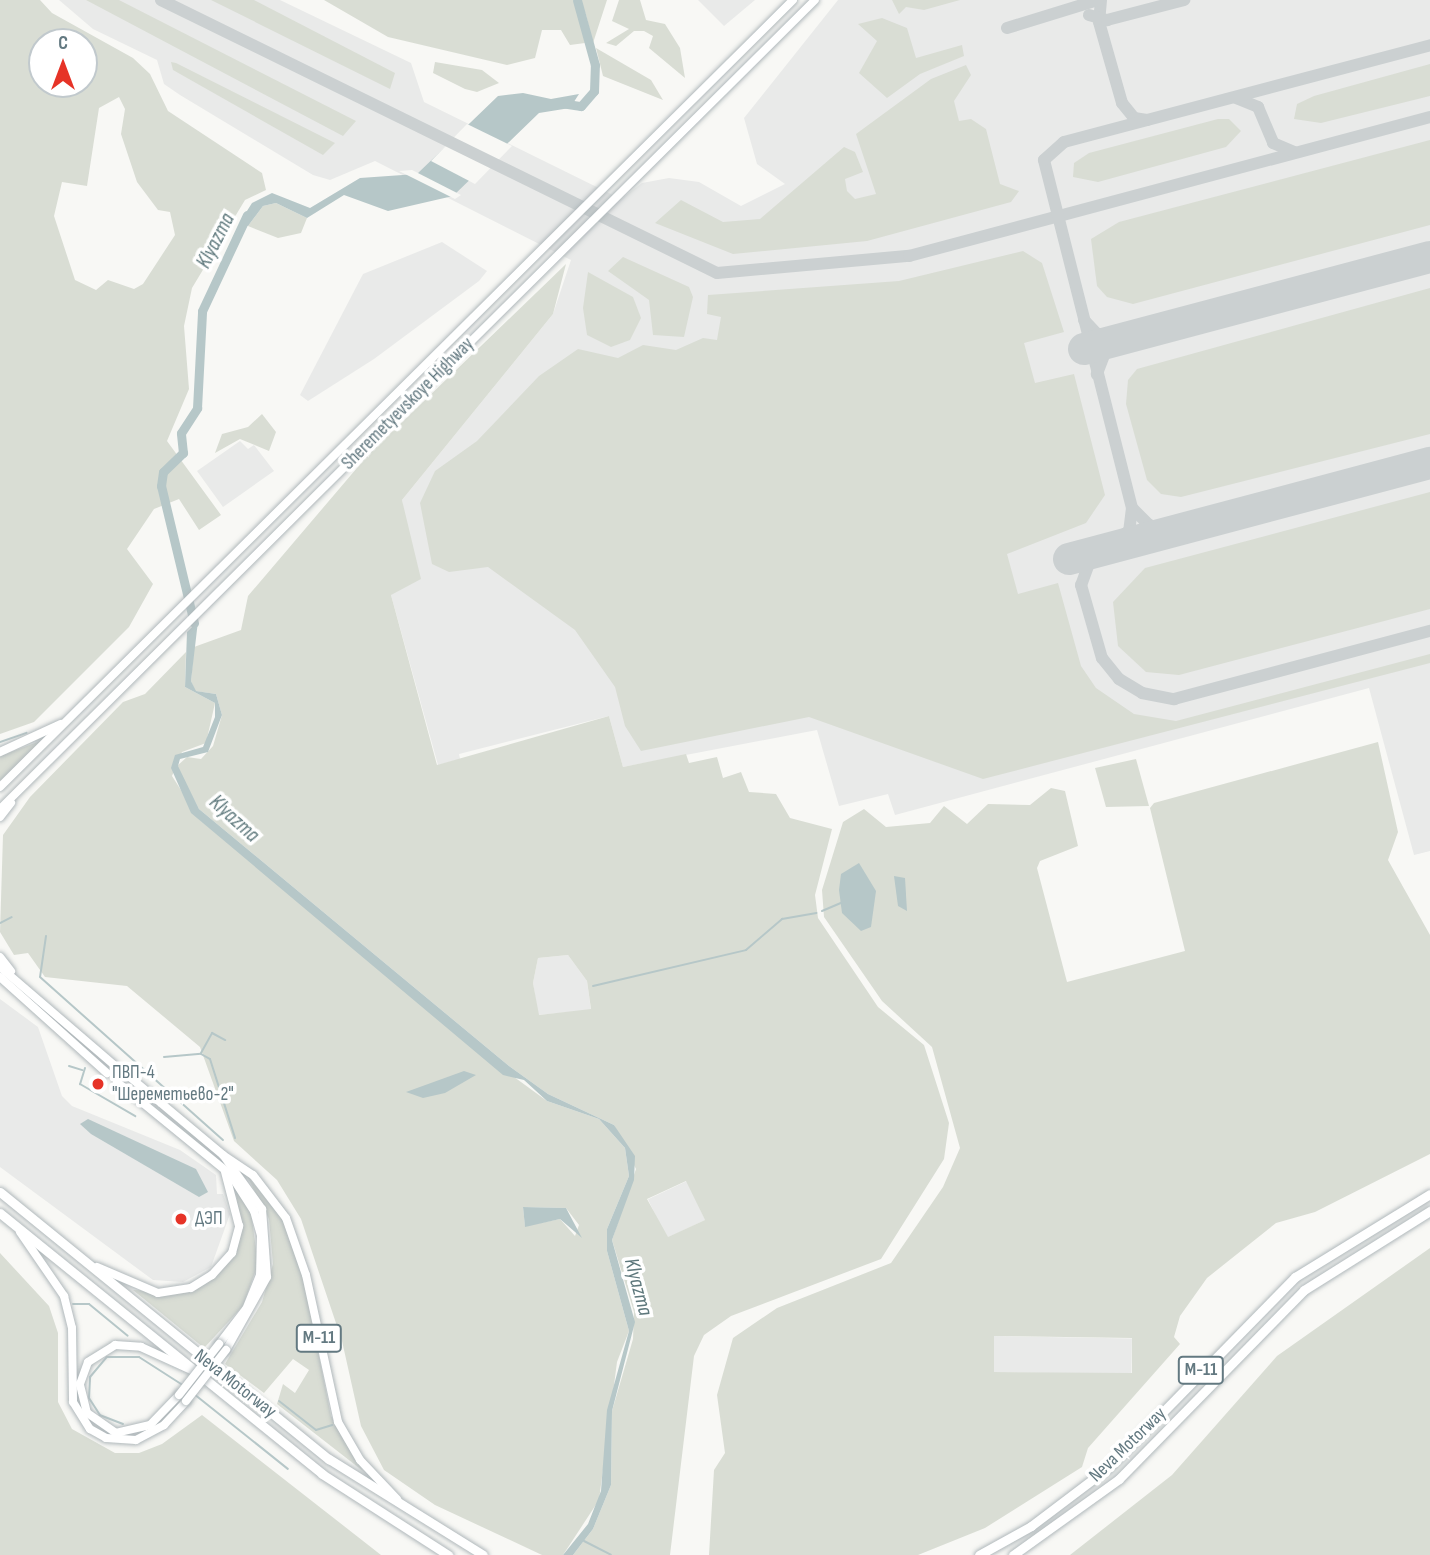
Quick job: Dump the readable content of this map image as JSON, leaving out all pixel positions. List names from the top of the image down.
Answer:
{
  "streets": {
    "highway": ["М-11", "Neva Motorway"],
    "main road": ["Sheremetyevskoye Highway"]
  },
  "crossings": [
    ["М-11", "Neva Motorway"]
  ],
  "water": ["Klyazma"],
  "places": ["ПВП-4 \"Шереметьево-2\"", "ДЭП"],
  "north": "top"
}
